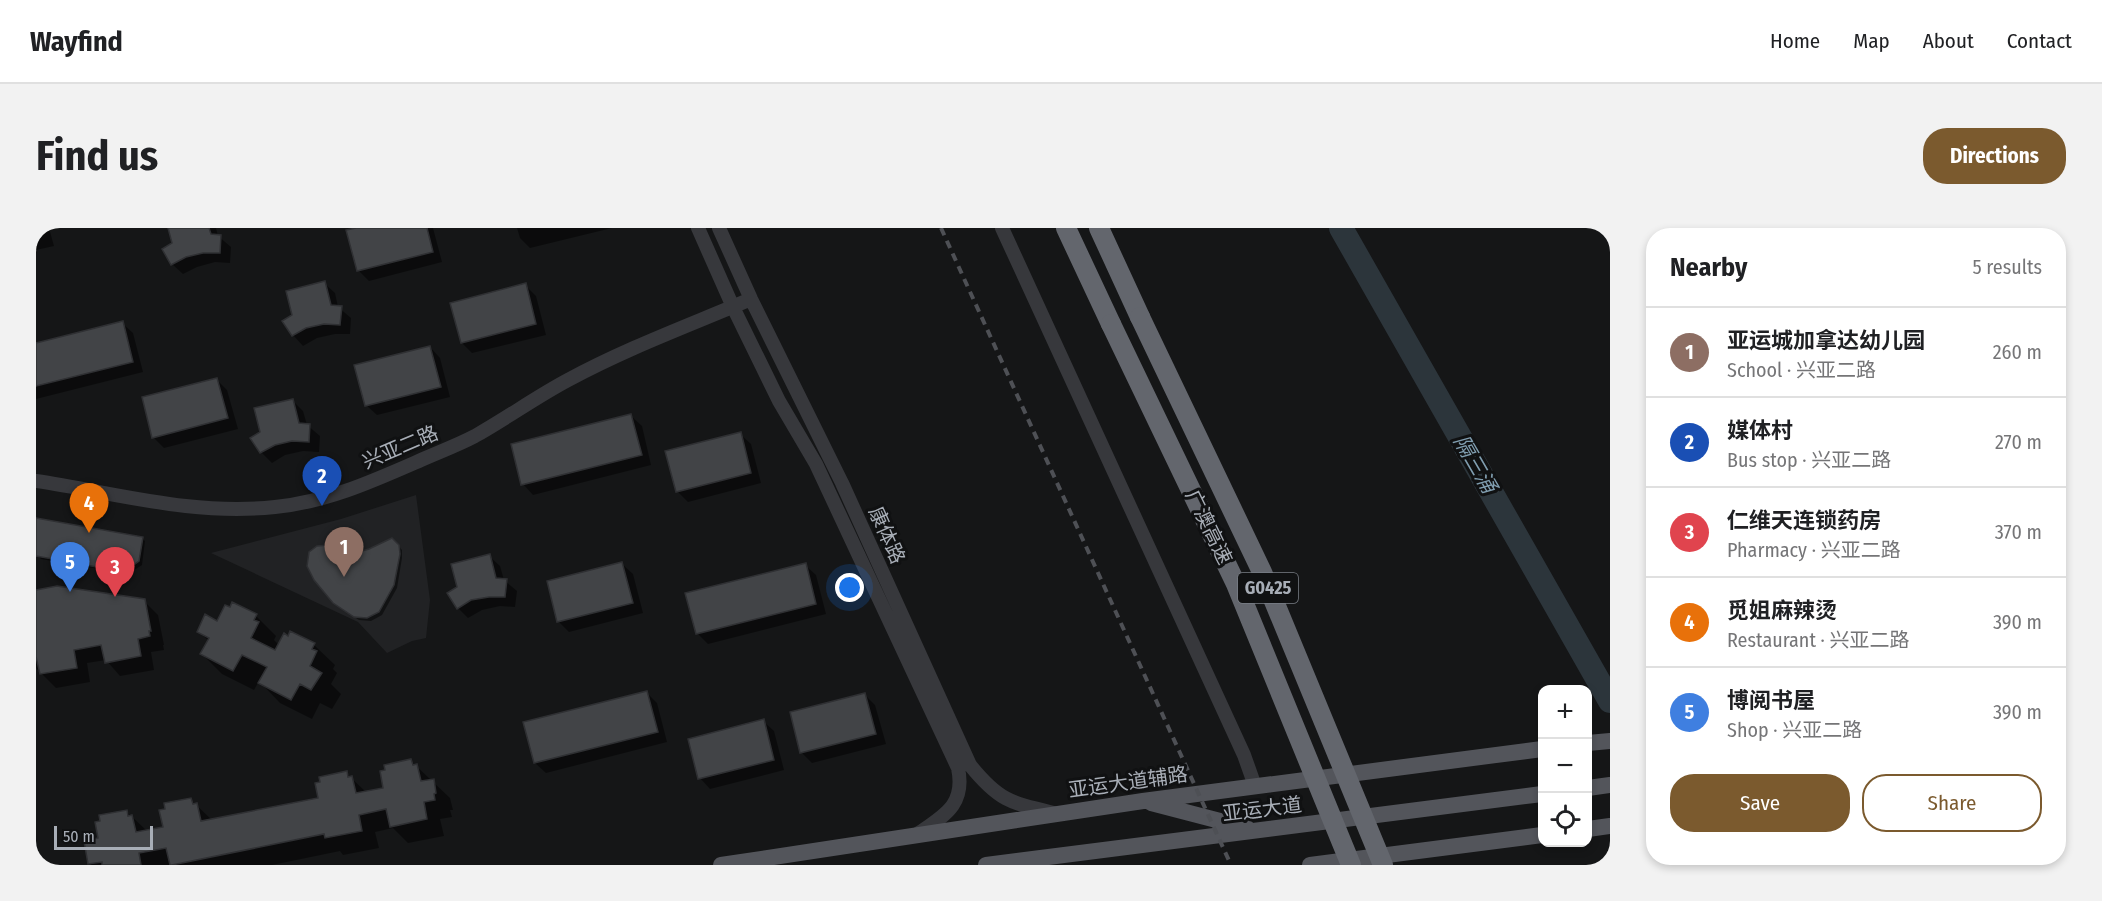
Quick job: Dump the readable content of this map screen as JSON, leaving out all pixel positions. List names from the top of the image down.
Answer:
{
  "streets": {
    "highway": ["广澳高速", "G0425"],
    "main road": ["亚运大道辅路", "亚运大道"],
    "street": ["兴亚二路", "康体路"]
  },
  "crossings": [
    ["兴亚二路", "康体路"],
    ["康体路", "亚运大道辅路"]
  ],
  "water": ["隔三涌"],
  "scale_bar": "50 m",
  "page": {
    "header": "Wayfind",
    "nav": [
      "Home",
      "Map",
      "About",
      "Contact"
    ],
    "buttons": [
      "Directions",
      ["Save", "Share"]
    ],
    "title": "Find us",
    "heading": ["Nearby", "5 results"],
    "list": [
      {
        "mark": "1",
        "name": "亚运城加拿达幼儿园",
        "note": "School · 兴亚二路",
        "value": "260 m"
      },
      {
        "mark": "2",
        "name": "媒体村",
        "note": "Bus stop · 兴亚二路",
        "value": "270 m"
      },
      {
        "mark": "3",
        "name": "仁维天连锁药房",
        "note": "Pharmacy · 兴亚二路",
        "value": "370 m"
      },
      {
        "mark": "4",
        "name": "觅姐麻辣烫",
        "note": "Restaurant · 兴亚二路",
        "value": "390 m"
      },
      {
        "mark": "5",
        "name": "博阅书屋",
        "note": "Shop · 兴亚二路",
        "value": "390 m"
      }
    ],
    "pins": [
      "2",
      "4",
      "1",
      "5",
      "3"
    ],
    "map_buttons": ["+", "−"],
    "scale": "50 m"
  }
}
